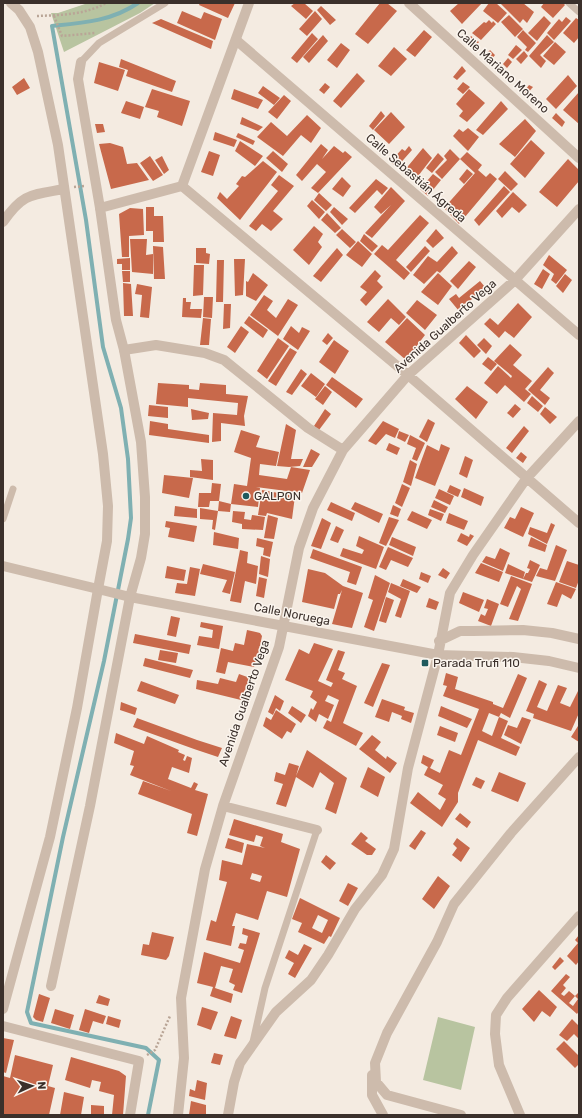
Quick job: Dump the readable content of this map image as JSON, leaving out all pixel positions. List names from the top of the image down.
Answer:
{
  "streets": {
    "street": [
      "Calle Mariano Moreno",
      "Calle Sebastián Ágreda",
      "Avenida Gualberto Vega",
      "Calle Noruega"
    ]
  },
  "crossings": [
    ["Calle Sebastián Ágreda", "Avenida Gualberto Vega"],
    ["Avenida Gualberto Vega", "Calle Noruega"]
  ],
  "places": {
    "other": ["GALPON"],
    "transit": ["Parada Trufi 110"]
  },
  "north": "right"
}
